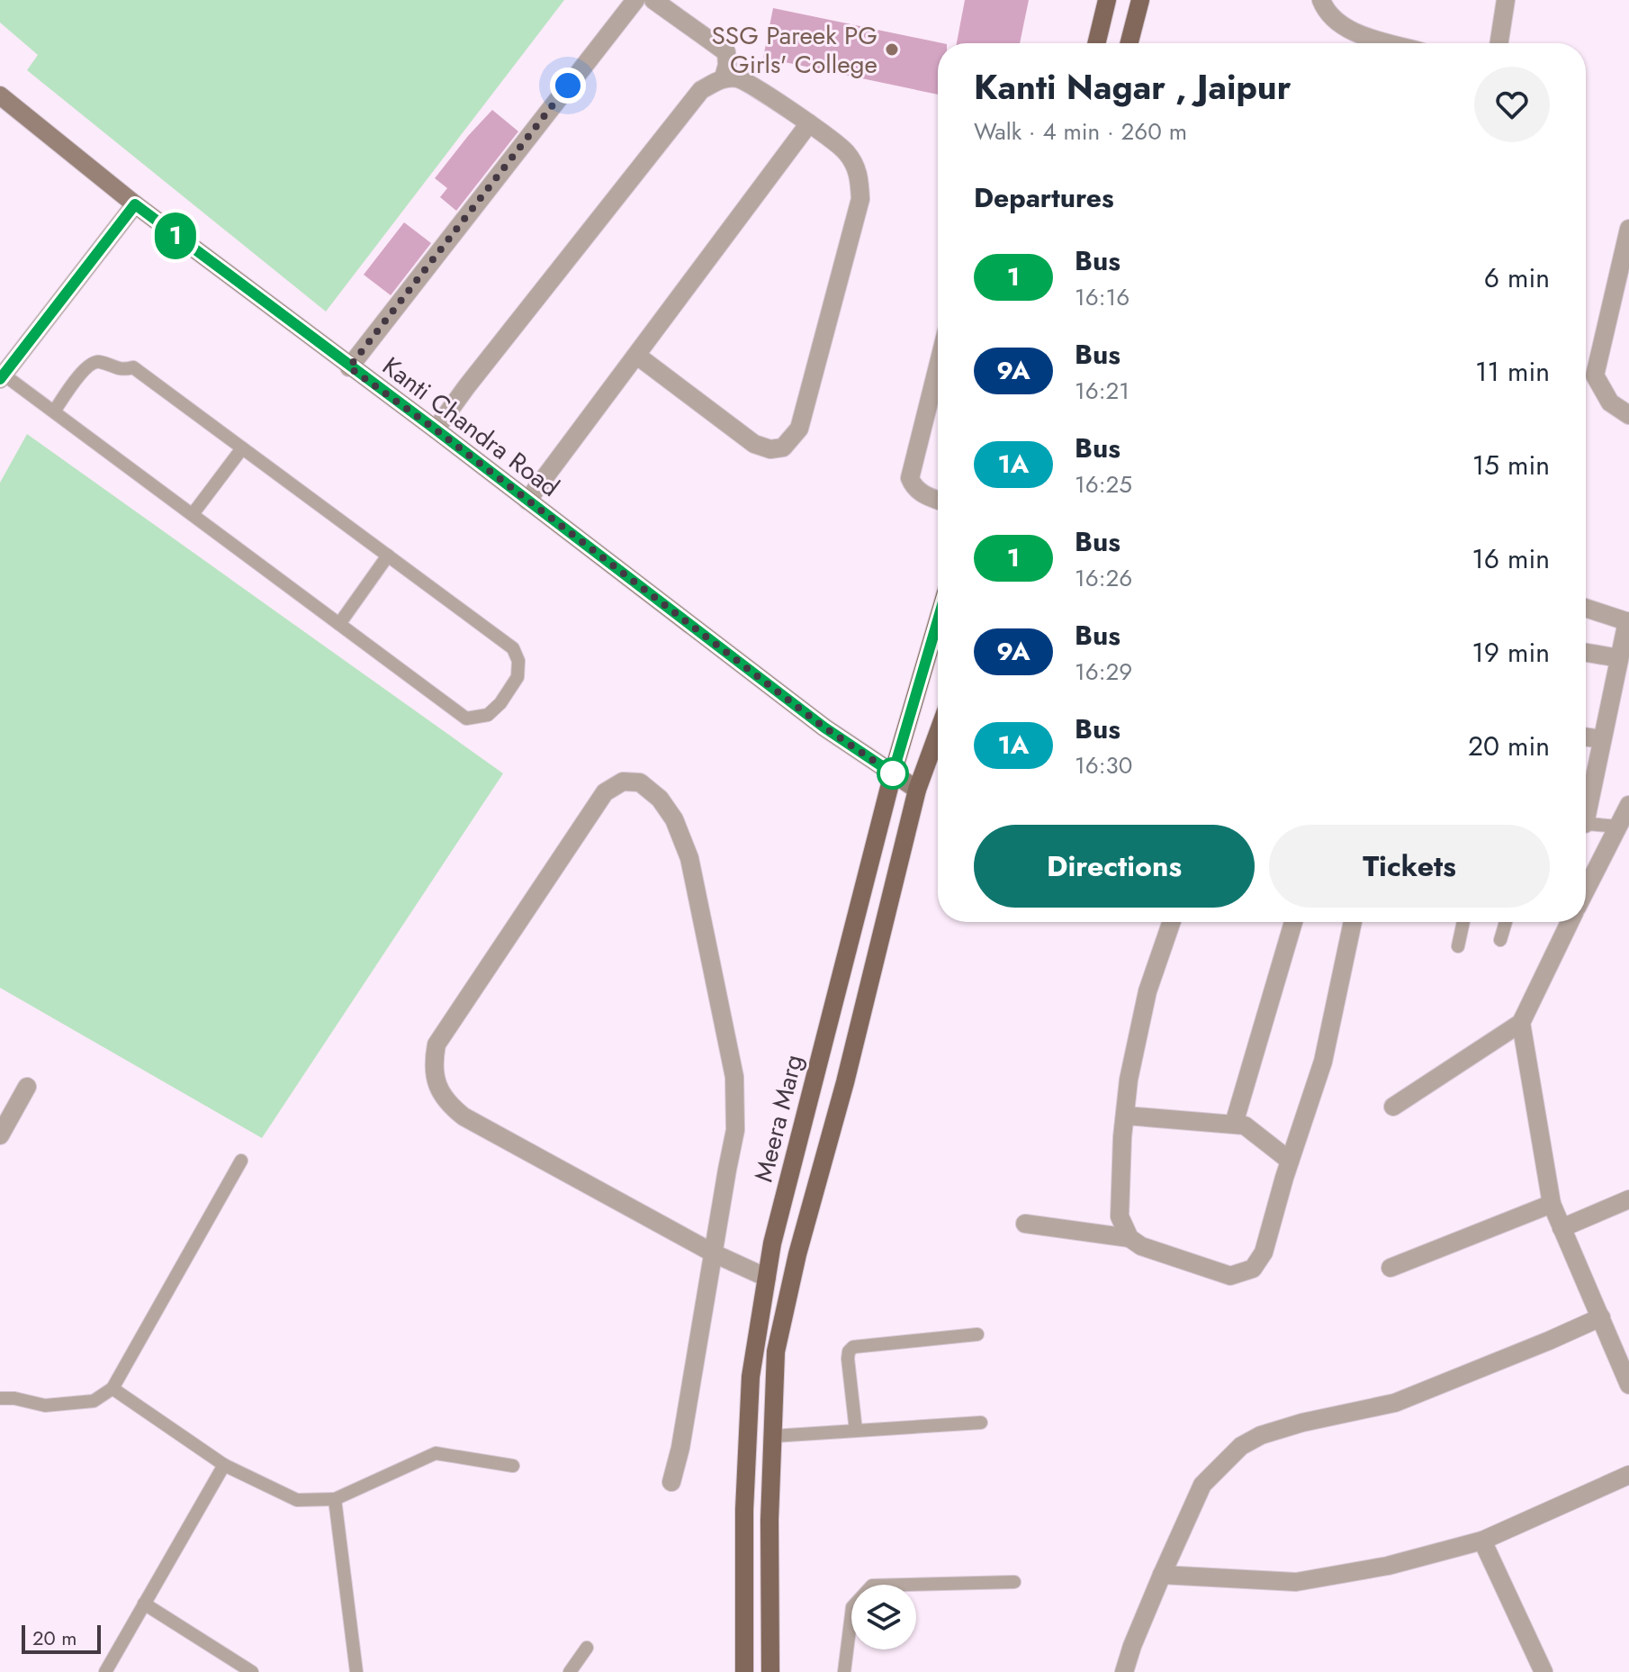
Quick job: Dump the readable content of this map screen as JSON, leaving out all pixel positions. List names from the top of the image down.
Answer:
{
  "streets": {
    "main road": ["Meera Marg"],
    "street": ["Kanti Chandra Road"]
  },
  "crossings": [
    ["Kanti Chandra Road", "Meera Marg"]
  ],
  "places": ["SSG Pareek PG Girls' College"],
  "lines": ["bus line 1"],
  "scale_bar": "20 m",
  "page": {
    "on_map": "1",
    "heading": [
      ["Kanti Nagar , Jaipur", "Walk · 4 min · 260 m"],
      "Departures"
    ],
    "list": [
      {
        "mark": "1",
        "name": "Bus",
        "note": "16:16",
        "value": "6 min"
      },
      {
        "mark": "9A",
        "name": "Bus",
        "note": "16:21",
        "value": "11 min"
      },
      {
        "mark": "1A",
        "name": "Bus",
        "note": "16:25",
        "value": "15 min"
      },
      {
        "mark": "1",
        "name": "Bus",
        "note": "16:26",
        "value": "16 min"
      },
      {
        "mark": "9A",
        "name": "Bus",
        "note": "16:29",
        "value": "19 min"
      },
      {
        "mark": "1A",
        "name": "Bus",
        "note": "16:30",
        "value": "20 min"
      }
    ],
    "buttons": ["Directions", "Tickets"],
    "scale": "20 m"
  }
}
